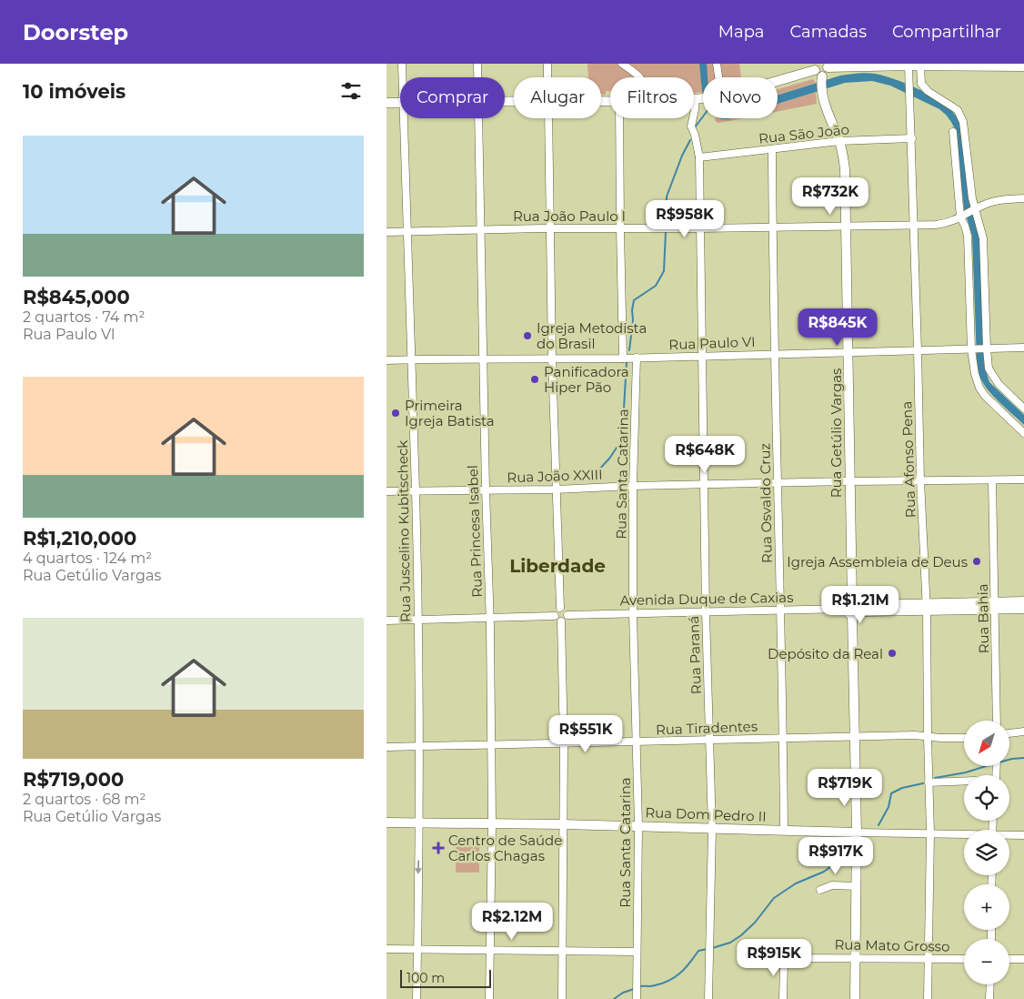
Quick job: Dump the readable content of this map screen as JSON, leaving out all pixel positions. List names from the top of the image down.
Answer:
{
  "streets": {
    "street": [
      "Rua São João",
      "Rua João Paulo I",
      "Rua Paulo VI",
      "Rua Getúlio Vargas",
      "Rua Afonso Pena",
      "Rua Santa Catarina",
      "Rua João XXIII",
      "Rua Osvaldo Cruz",
      "Rua Juscelino Kubitscheck",
      "Rua Princesa Isabel",
      "Avenida Duque de Caxias",
      "Rua Bahia",
      "Rua Paraná",
      "Rua Tiradentes",
      "Rua Dom Pedro II",
      "Rua Mato Grosso"
    ]
  },
  "crossings": [
    ["Rua São João", "Rua Getúlio Vargas"],
    ["Rua São João", "Rua Afonso Pena"],
    ["Rua São João", "Rua Osvaldo Cruz"],
    ["Rua São João", "Rua Paraná"],
    ["Rua João Paulo I", "Rua Getúlio Vargas"],
    ["Rua João Paulo I", "Rua Afonso Pena"],
    ["Rua João Paulo I", "Rua Osvaldo Cruz"],
    ["Rua João Paulo I", "Rua Juscelino Kubitscheck"],
    ["Rua João Paulo I", "Rua Princesa Isabel"],
    ["Rua João Paulo I", "Rua Paraná"],
    ["Rua Paulo VI", "Rua Getúlio Vargas"],
    ["Rua Paulo VI", "Rua Afonso Pena"],
    ["Rua Paulo VI", "Rua Santa Catarina"],
    ["Rua Paulo VI", "Rua Osvaldo Cruz"],
    ["Rua Paulo VI", "Rua Juscelino Kubitscheck"],
    ["Rua Paulo VI", "Rua Princesa Isabel"],
    ["Rua Paulo VI", "Rua Paraná"],
    ["Rua Getúlio Vargas", "Rua João XXIII"],
    ["Rua Getúlio Vargas", "Avenida Duque de Caxias"],
    ["Rua Getúlio Vargas", "Rua Tiradentes"],
    ["Rua Getúlio Vargas", "Rua Dom Pedro II"],
    ["Rua Getúlio Vargas", "Rua Mato Grosso"],
    ["Rua Afonso Pena", "Rua João XXIII"],
    ["Rua Afonso Pena", "Avenida Duque de Caxias"],
    ["Rua Afonso Pena", "Rua Tiradentes"],
    ["Rua Afonso Pena", "Rua Dom Pedro II"],
    ["Rua Afonso Pena", "Rua Mato Grosso"],
    ["Rua Santa Catarina", "Rua João XXIII"],
    ["Rua Santa Catarina", "Avenida Duque de Caxias"],
    ["Rua Santa Catarina", "Rua Tiradentes"],
    ["Rua Santa Catarina", "Rua Dom Pedro II"],
    ["Rua João XXIII", "Rua Osvaldo Cruz"],
    ["Rua João XXIII", "Rua Juscelino Kubitscheck"],
    ["Rua João XXIII", "Rua Princesa Isabel"],
    ["Rua João XXIII", "Rua Bahia"],
    ["Rua João XXIII", "Rua Paraná"],
    ["Rua Osvaldo Cruz", "Avenida Duque de Caxias"],
    ["Rua Osvaldo Cruz", "Rua Tiradentes"],
    ["Rua Osvaldo Cruz", "Rua Dom Pedro II"],
    ["Rua Juscelino Kubitscheck", "Rua Tiradentes"],
    ["Rua Juscelino Kubitscheck", "Rua Dom Pedro II"],
    ["Rua Princesa Isabel", "Rua Tiradentes"],
    ["Rua Princesa Isabel", "Rua Dom Pedro II"],
    ["Avenida Duque de Caxias", "Rua Bahia"],
    ["Avenida Duque de Caxias", "Rua Paraná"],
    ["Rua Paraná", "Rua Tiradentes"],
    ["Rua Paraná", "Rua Dom Pedro II"]
  ],
  "districts": ["Liberdade"],
  "places": {
    "other": [
      "Igreja Metodista do Brasil",
      "Panificadora Hiper Pão",
      "Primeira Igreja Batista",
      "Igreja Assembleia de Deus",
      "Depósito da Real"
    ],
    "health": ["Centro de Saúde Carlos Chagas"]
  },
  "scale_bar": "100 m",
  "north": "bottom left",
  "page": {
    "header": "Doorstep",
    "nav": ["Mapa", "Camadas", "Compartilhar"],
    "heading": "10 imóveis",
    "chip": [
      "Comprar",
      "Alugar",
      "Filtros",
      "Novo"
    ],
    "list": [
      {
        "name": "R$845,000",
        "note": "2 quartos · 74 m² · Rua Paulo VI"
      },
      {
        "name": "R$1,210,000",
        "note": "4 quartos · 124 m² · Rua Getúlio Vargas"
      },
      {
        "name": "R$719,000",
        "note": "2 quartos · 68 m² · Rua Getúlio Vargas"
      }
    ],
    "price": [
      "R$732K",
      "R$958K",
      "R$845K",
      "R$648K",
      "R$1.21M",
      "R$551K",
      "R$719K",
      "R$917K",
      "R$2.12M",
      "R$915K"
    ],
    "map_buttons": ["+", "−"],
    "scale": "100 m"
  }
}
